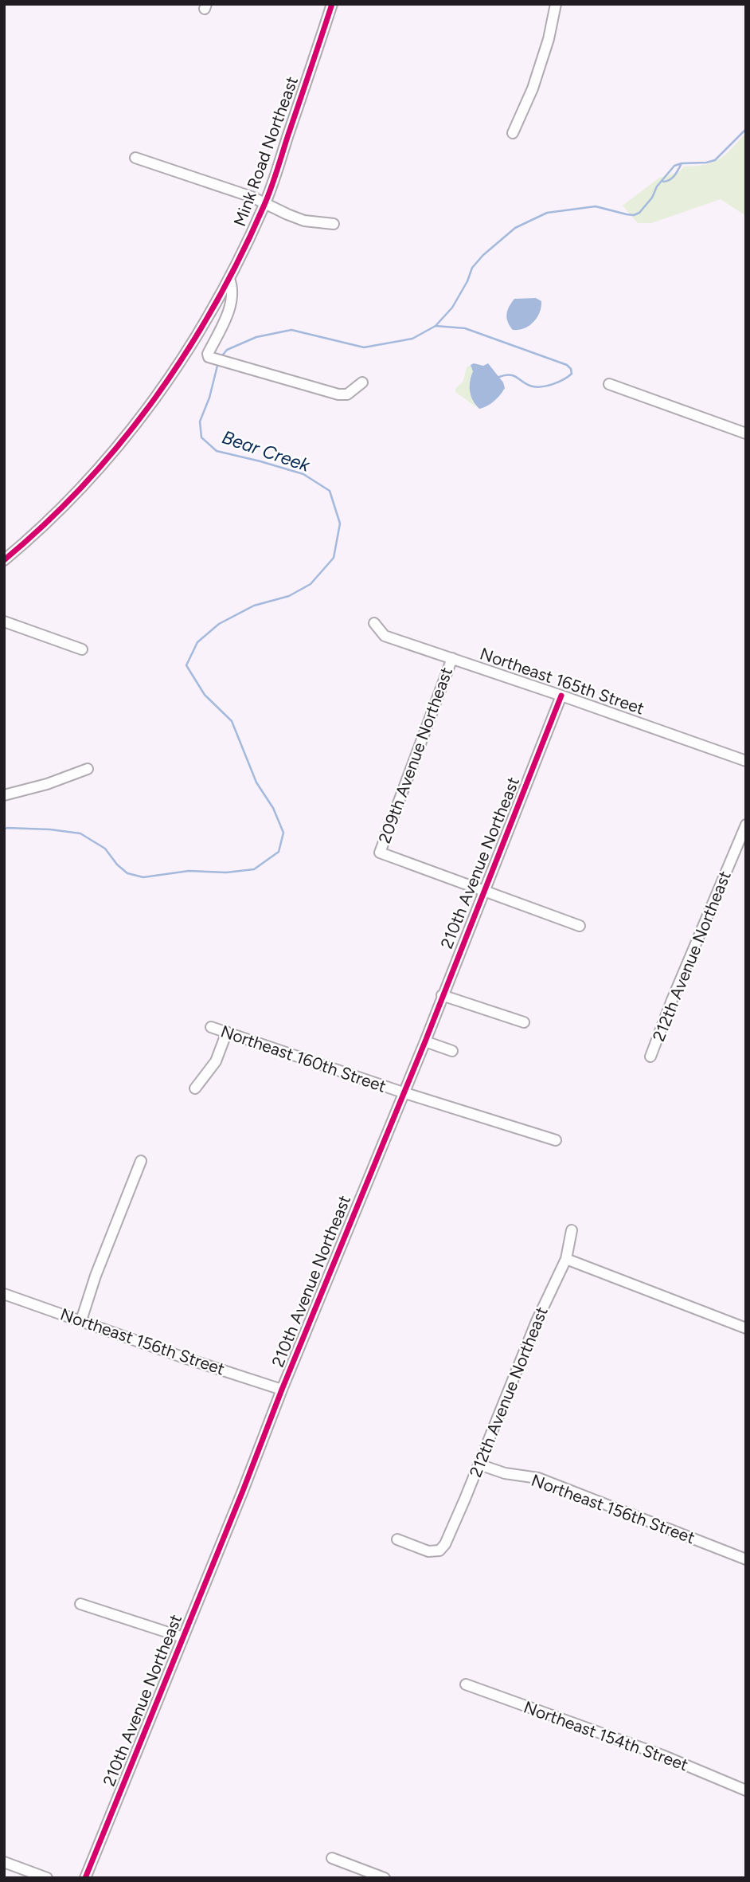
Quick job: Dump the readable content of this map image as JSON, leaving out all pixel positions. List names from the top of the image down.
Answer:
{
  "streets": {
    "street": [
      "Mink Road Northeast",
      "Northeast 165th Street",
      "209th Avenue Northeast",
      "210th Avenue Northeast",
      "212th Avenue Northeast",
      "Northeast 160th Street",
      "Northeast 156th Street",
      "Northeast 154th Street"
    ]
  },
  "crossings": [
    ["Northeast 165th Street", "209th Avenue Northeast"],
    ["Northeast 165th Street", "210th Avenue Northeast"],
    ["209th Avenue Northeast", "210th Avenue Northeast"],
    ["210th Avenue Northeast", "Northeast 160th Street"],
    ["210th Avenue Northeast", "Northeast 156th Street"],
    ["212th Avenue Northeast", "Northeast 156th Street"]
  ],
  "water": ["Bear Creek"]
}
